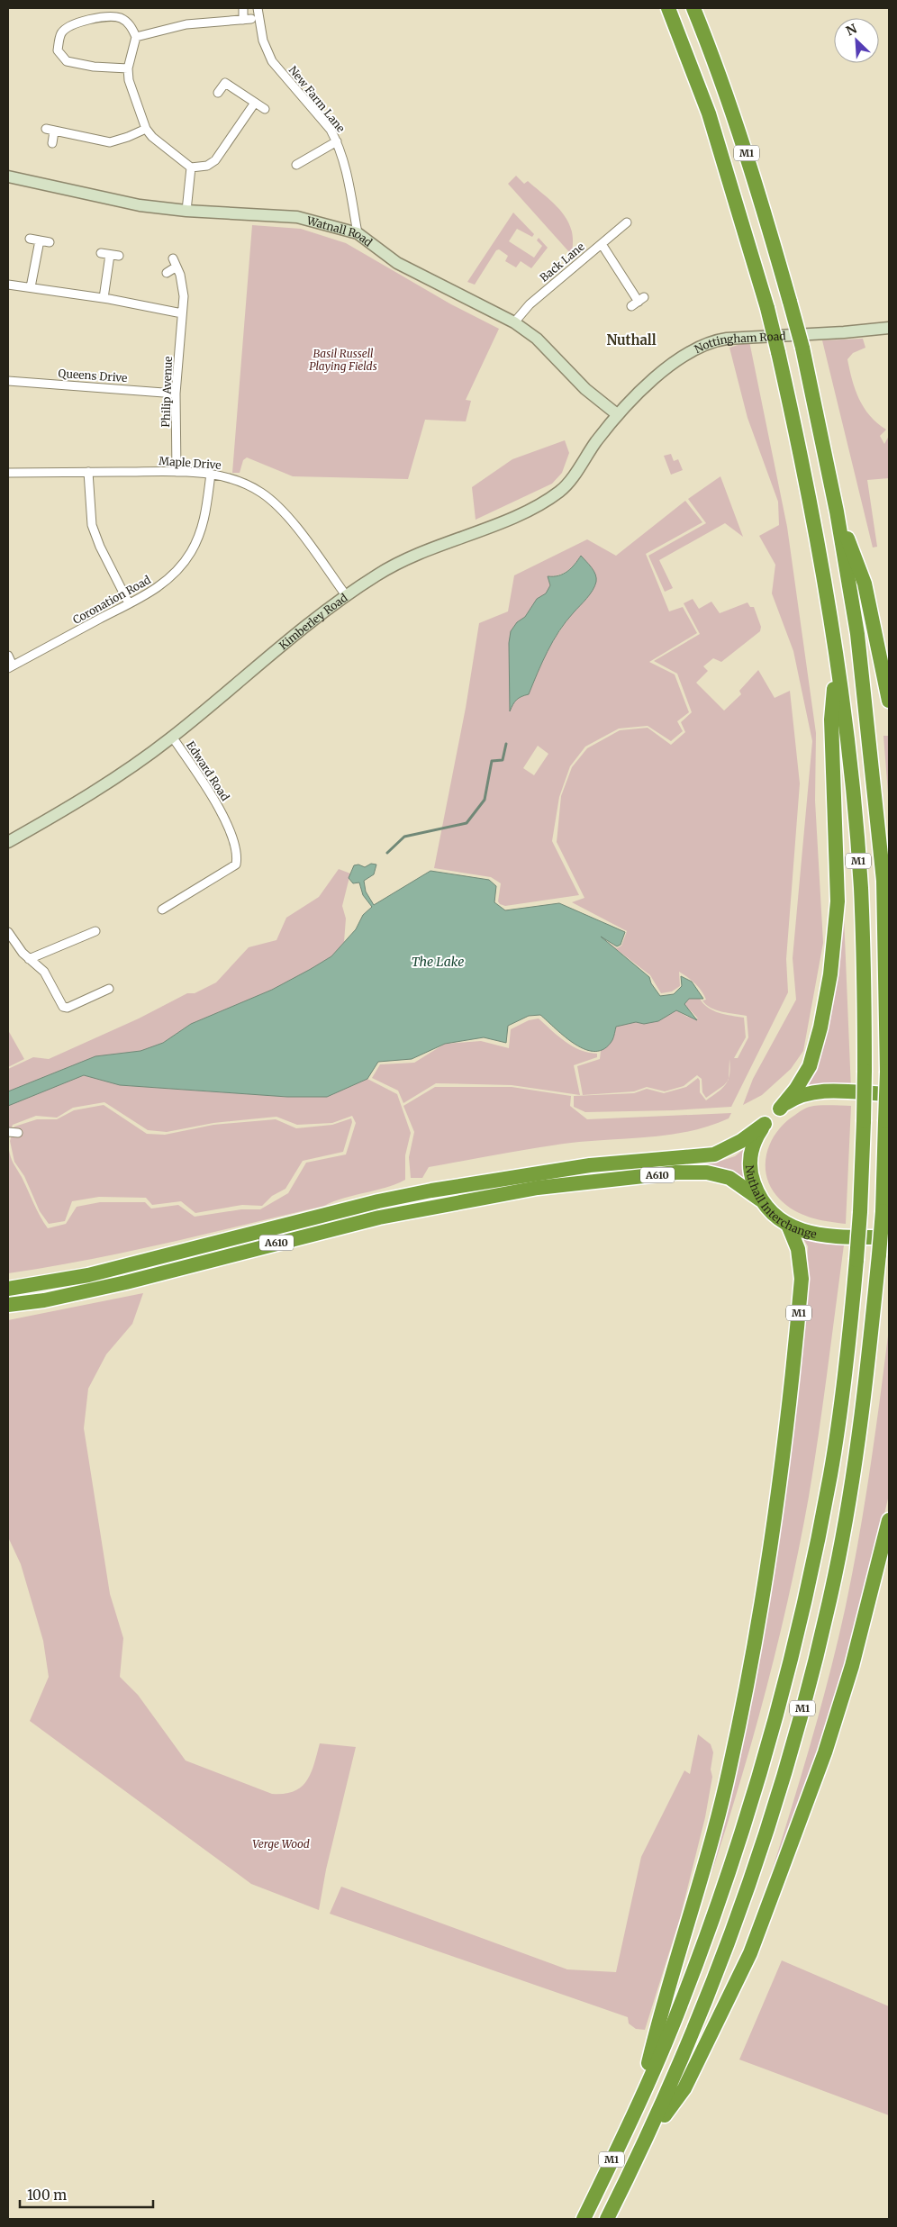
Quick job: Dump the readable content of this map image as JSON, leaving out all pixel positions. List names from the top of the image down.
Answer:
{
  "streets": {
    "highway": ["M1", "A610", "Nuthall Interchange"],
    "main road": ["Watnall Road", "Nottingham Road", "Kimberley Road"],
    "street": [
      "New Farm Lane",
      "Back Lane",
      "Queens Drive",
      "Philip Avenue",
      "Maple Drive",
      "Coronation Road",
      "Edward Road"
    ]
  },
  "crossings": [
    ["New Farm Lane", "Watnall Road"],
    ["M1", "Nuthall Interchange"],
    ["Watnall Road", "Back Lane"],
    ["Watnall Road", "Nottingham Road"],
    ["Watnall Road", "Kimberley Road"],
    ["Nottingham Road", "Kimberley Road"],
    ["Queens Drive", "Philip Avenue"],
    ["Philip Avenue", "Maple Drive"],
    ["Maple Drive", "Coronation Road"],
    ["Maple Drive", "Kimberley Road"],
    ["Kimberley Road", "Edward Road"],
    ["A610", "Nuthall Interchange"]
  ],
  "districts": ["Nuthall"],
  "water": ["The Lake"],
  "parks": ["Basil Russell Playing Fields", "Verge Wood"],
  "scale_bar": "100 m",
  "north": "top left"
}
